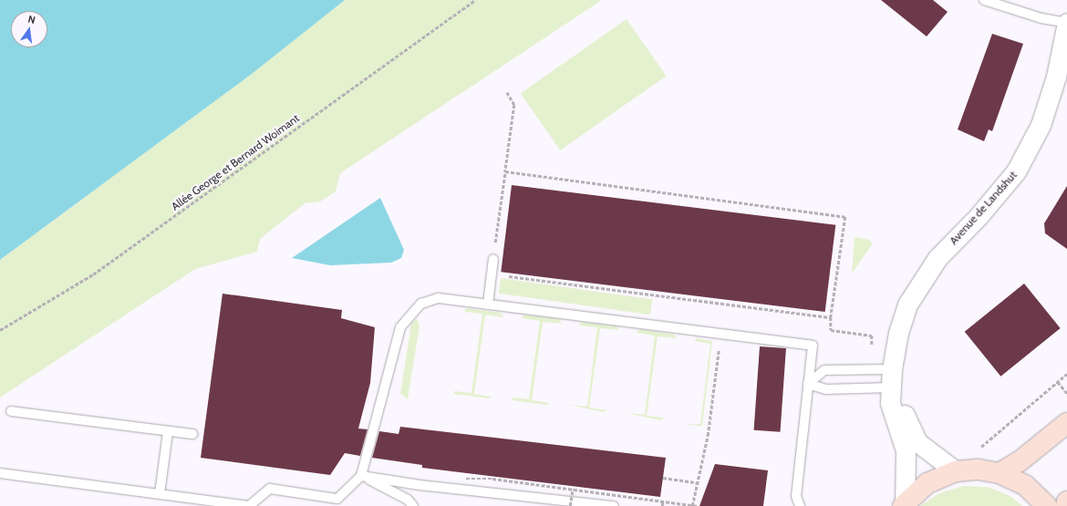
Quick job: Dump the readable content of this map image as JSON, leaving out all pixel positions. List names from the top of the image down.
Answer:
{
  "streets": {
    "street": ["Avenue de Landshut"],
    "path": ["Allée George et Bernard Woimant"]
  },
  "north": "top"
}
